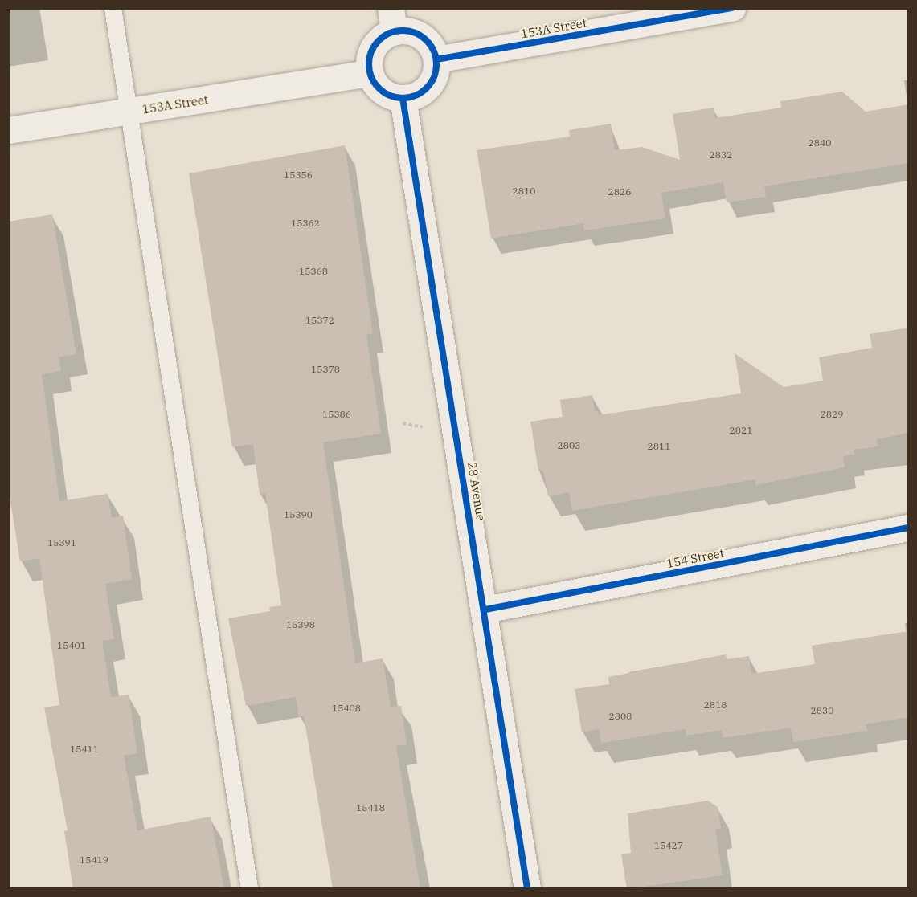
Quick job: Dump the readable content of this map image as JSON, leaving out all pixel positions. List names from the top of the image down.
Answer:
{
  "streets": {
    "street": ["153A Street", "28 Avenue", "154 Street"]
  },
  "crossings": [
    ["153A Street", "28 Avenue"],
    ["28 Avenue", "154 Street"]
  ],
  "house_numbers": [
    "2840",
    "2832",
    "15356",
    "2810",
    "2826",
    "15362",
    "15368",
    "15372",
    "15378",
    "15386",
    "2829",
    "2821",
    "2803",
    "2811",
    "15390",
    "15391",
    "15398",
    "15401",
    "2818",
    "15408",
    "2830",
    "2808",
    "15411",
    "15418",
    "15427",
    "15419"
  ]
}
